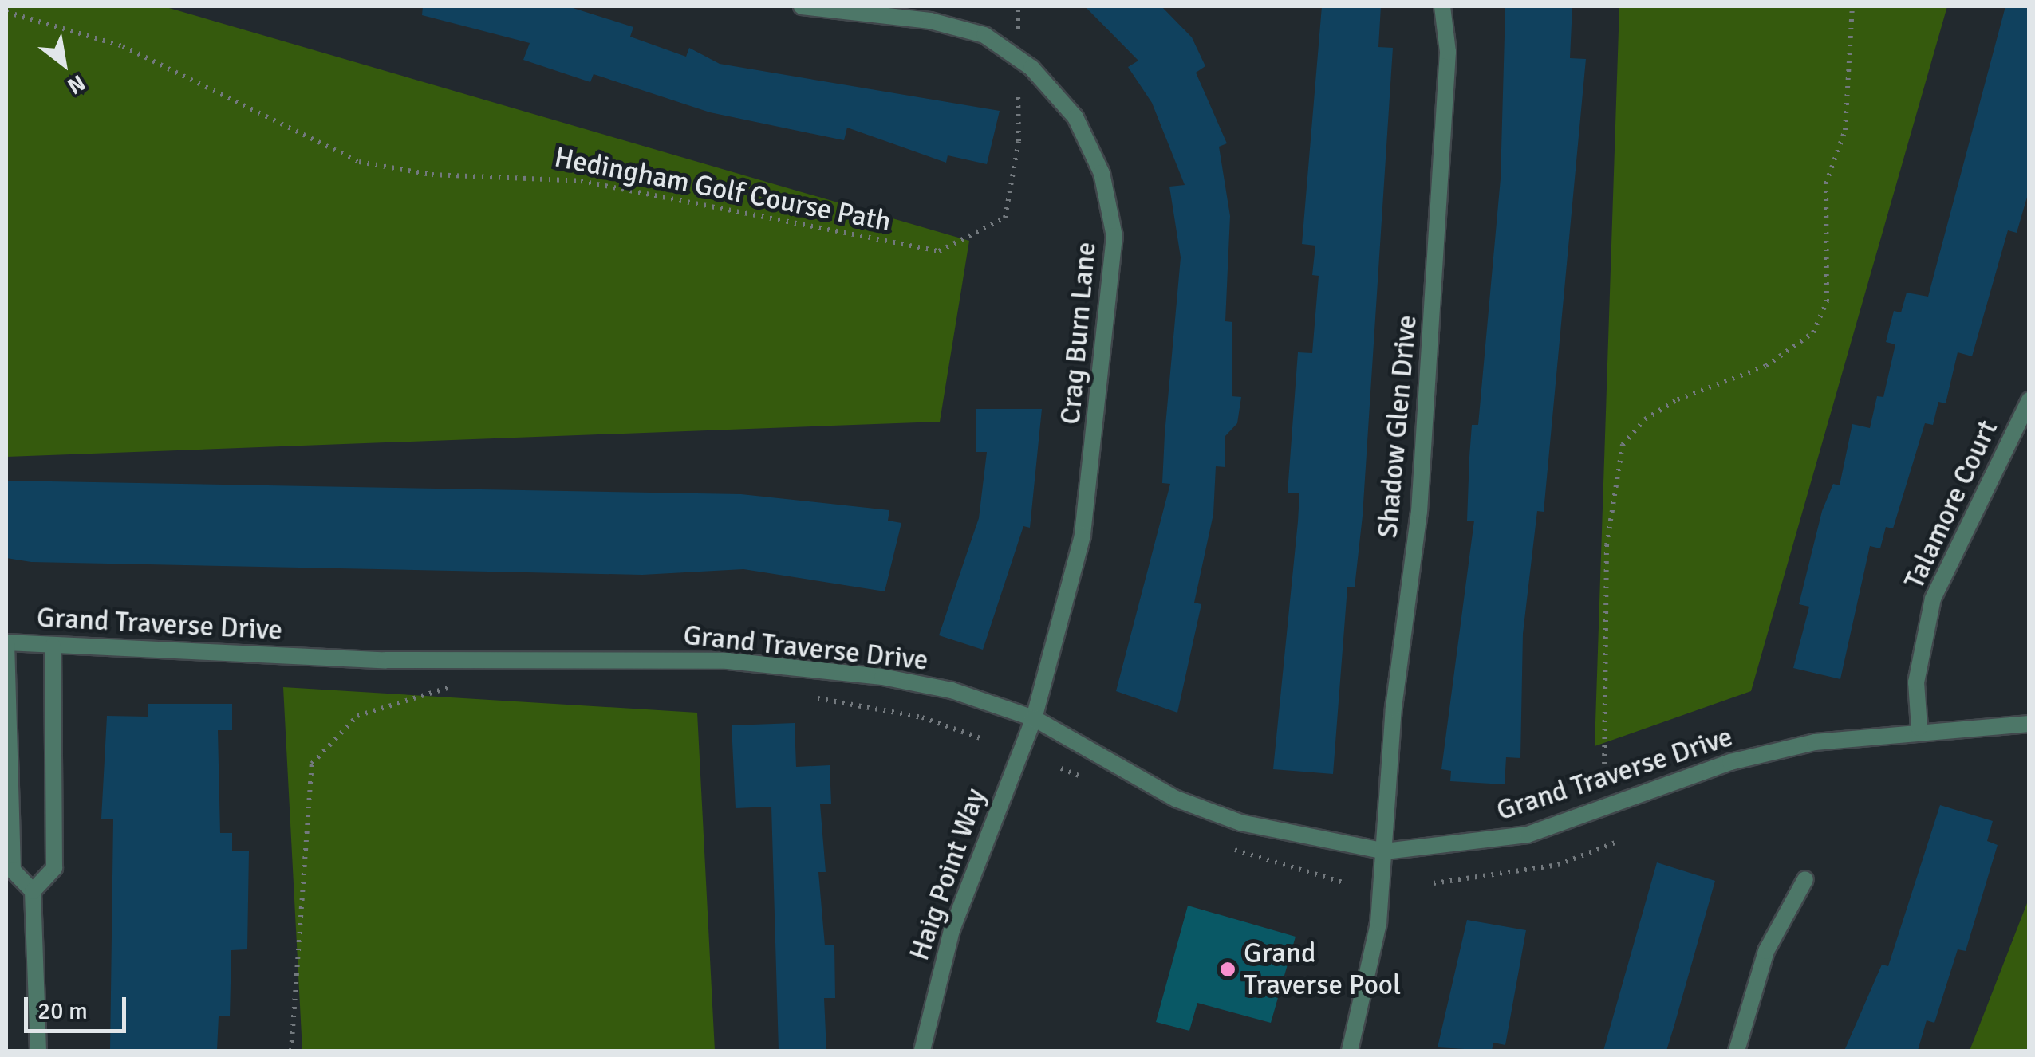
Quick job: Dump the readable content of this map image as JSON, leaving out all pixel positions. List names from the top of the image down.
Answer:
{
  "streets": {
    "street": [
      "Crag Burn Lane",
      "Shadow Glen Drive",
      "Talamore Court",
      "Grand Traverse Drive",
      "Haig Point Way"
    ],
    "path": ["Hedingham Golf Course Path"]
  },
  "crossings": [
    ["Hedingham Golf Course Path", "Crag Burn Lane"],
    ["Crag Burn Lane", "Grand Traverse Drive"],
    ["Crag Burn Lane", "Haig Point Way"],
    ["Shadow Glen Drive", "Grand Traverse Drive"],
    ["Talamore Court", "Grand Traverse Drive"],
    ["Grand Traverse Drive", "Haig Point Way"]
  ],
  "places": ["Grand Traverse Pool"],
  "scale_bar": "20 m",
  "north": "bottom right"
}
